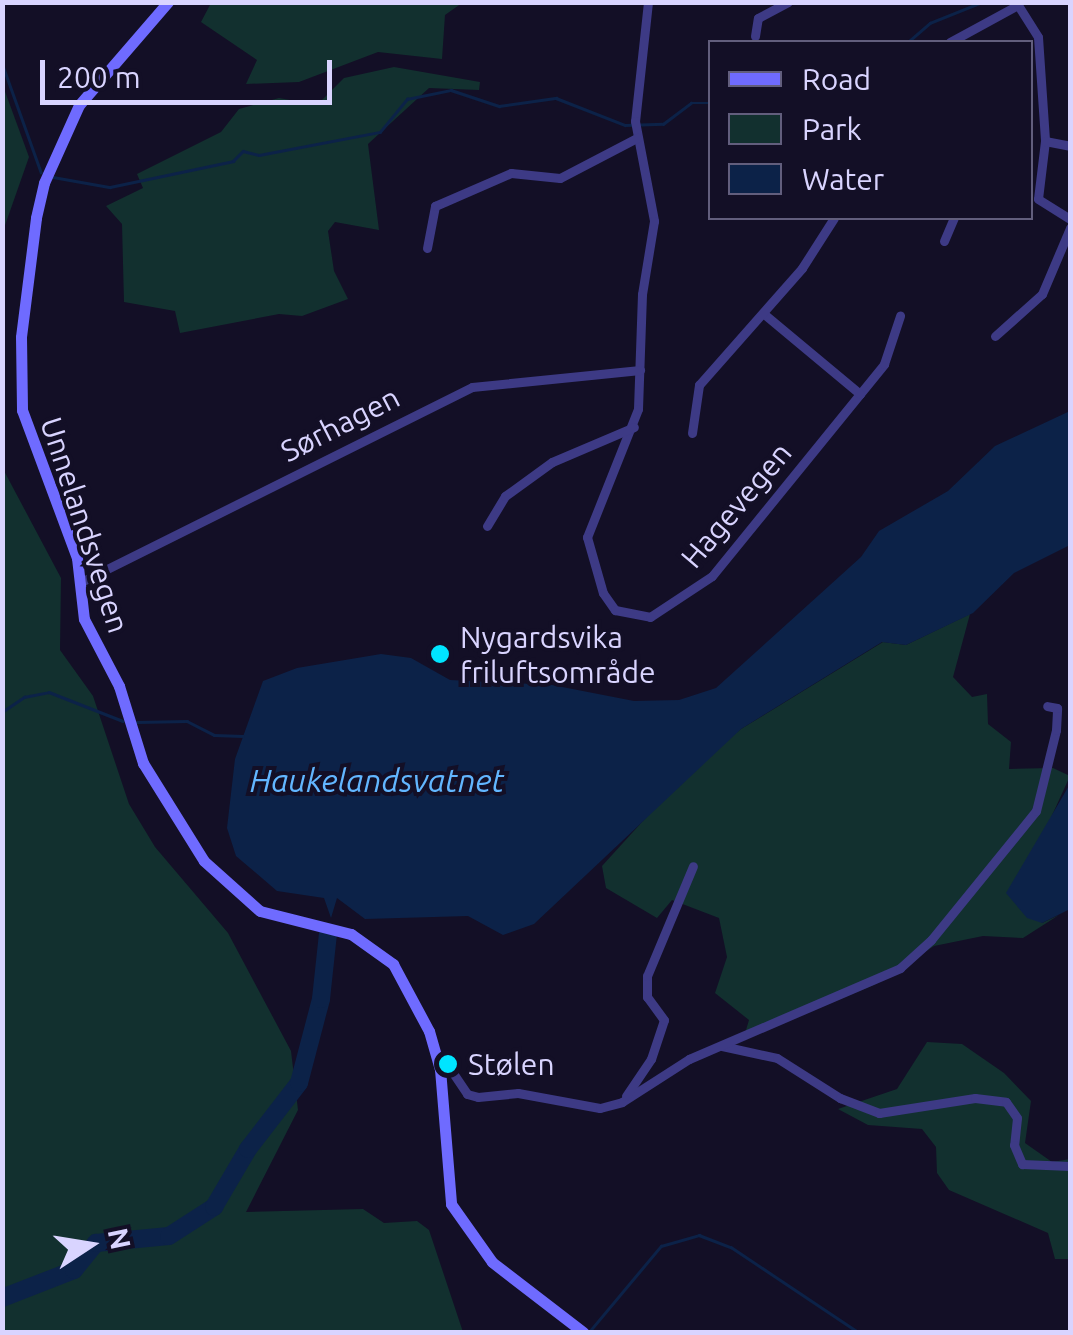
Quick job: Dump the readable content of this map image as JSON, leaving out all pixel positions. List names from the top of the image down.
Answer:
{
  "streets": {
    "main road": ["Unnelandsvegen"],
    "street": ["Sørhagen", "Hagevegen"]
  },
  "crossings": [
    ["Sørhagen", "Hagevegen"],
    ["Sørhagen", "Unnelandsvegen"]
  ],
  "water": ["Haukelandsvatnet"],
  "places": ["Nygardsvika friluftsområde", "Stølen"],
  "legend": ["Road", "Park", "Water"],
  "scale_bar": "200 m",
  "north": "right"
}
